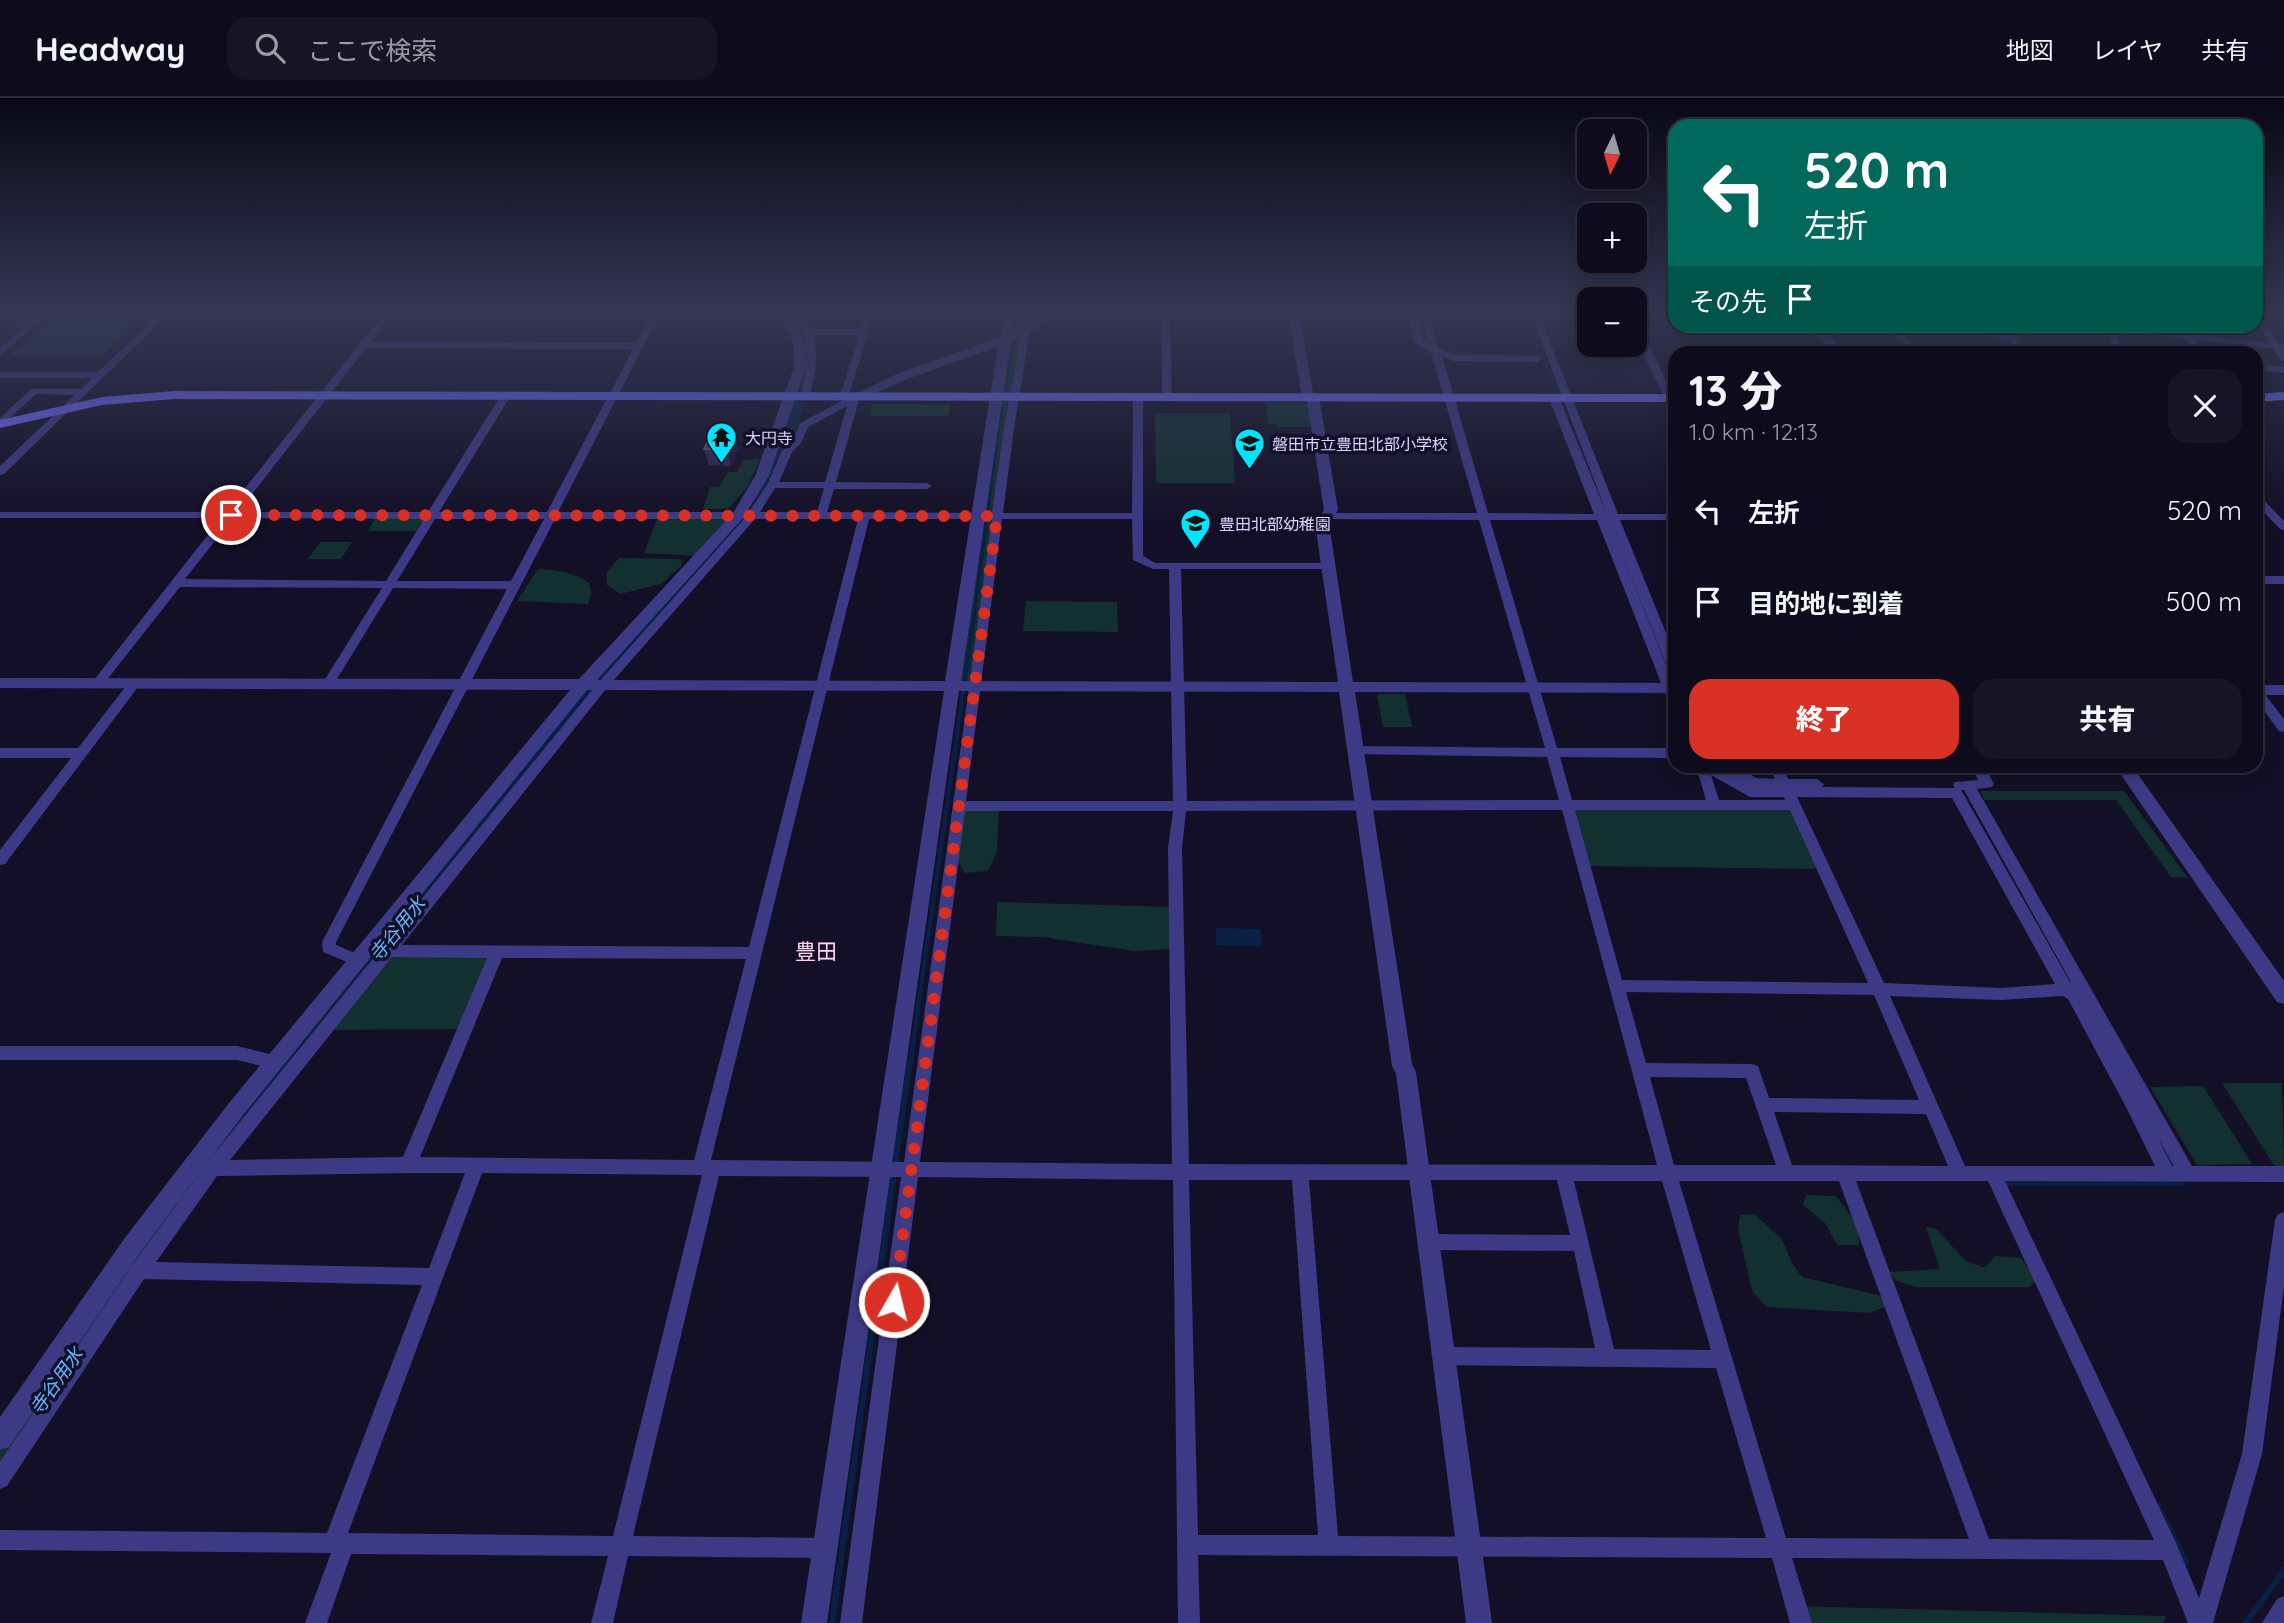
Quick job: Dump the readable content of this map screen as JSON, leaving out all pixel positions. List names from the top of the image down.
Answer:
{
  "districts": ["豊田"],
  "water": ["寺谷用水"],
  "places": {
    "temple": ["大円寺"],
    "school or university": ["磐田市立豊田北部小学校", "豊田北部幼稚園"]
  },
  "north": "bottom",
  "page": {
    "header": "Headway",
    "search": "ここで検索",
    "nav": ["地図", "レイヤ", "共有"],
    "map_buttons": ["+", "−"],
    "turn": ["520 m", "左折"],
    "then": "その先",
    "heading": ["13 分", "1.0 km · 12:13"],
    "list": [
      {
        "name": "左折",
        "value": "520 m"
      },
      {
        "name": "目的地に到着",
        "value": "500 m"
      }
    ],
    "buttons": ["終了", "共有"]
  }
}
